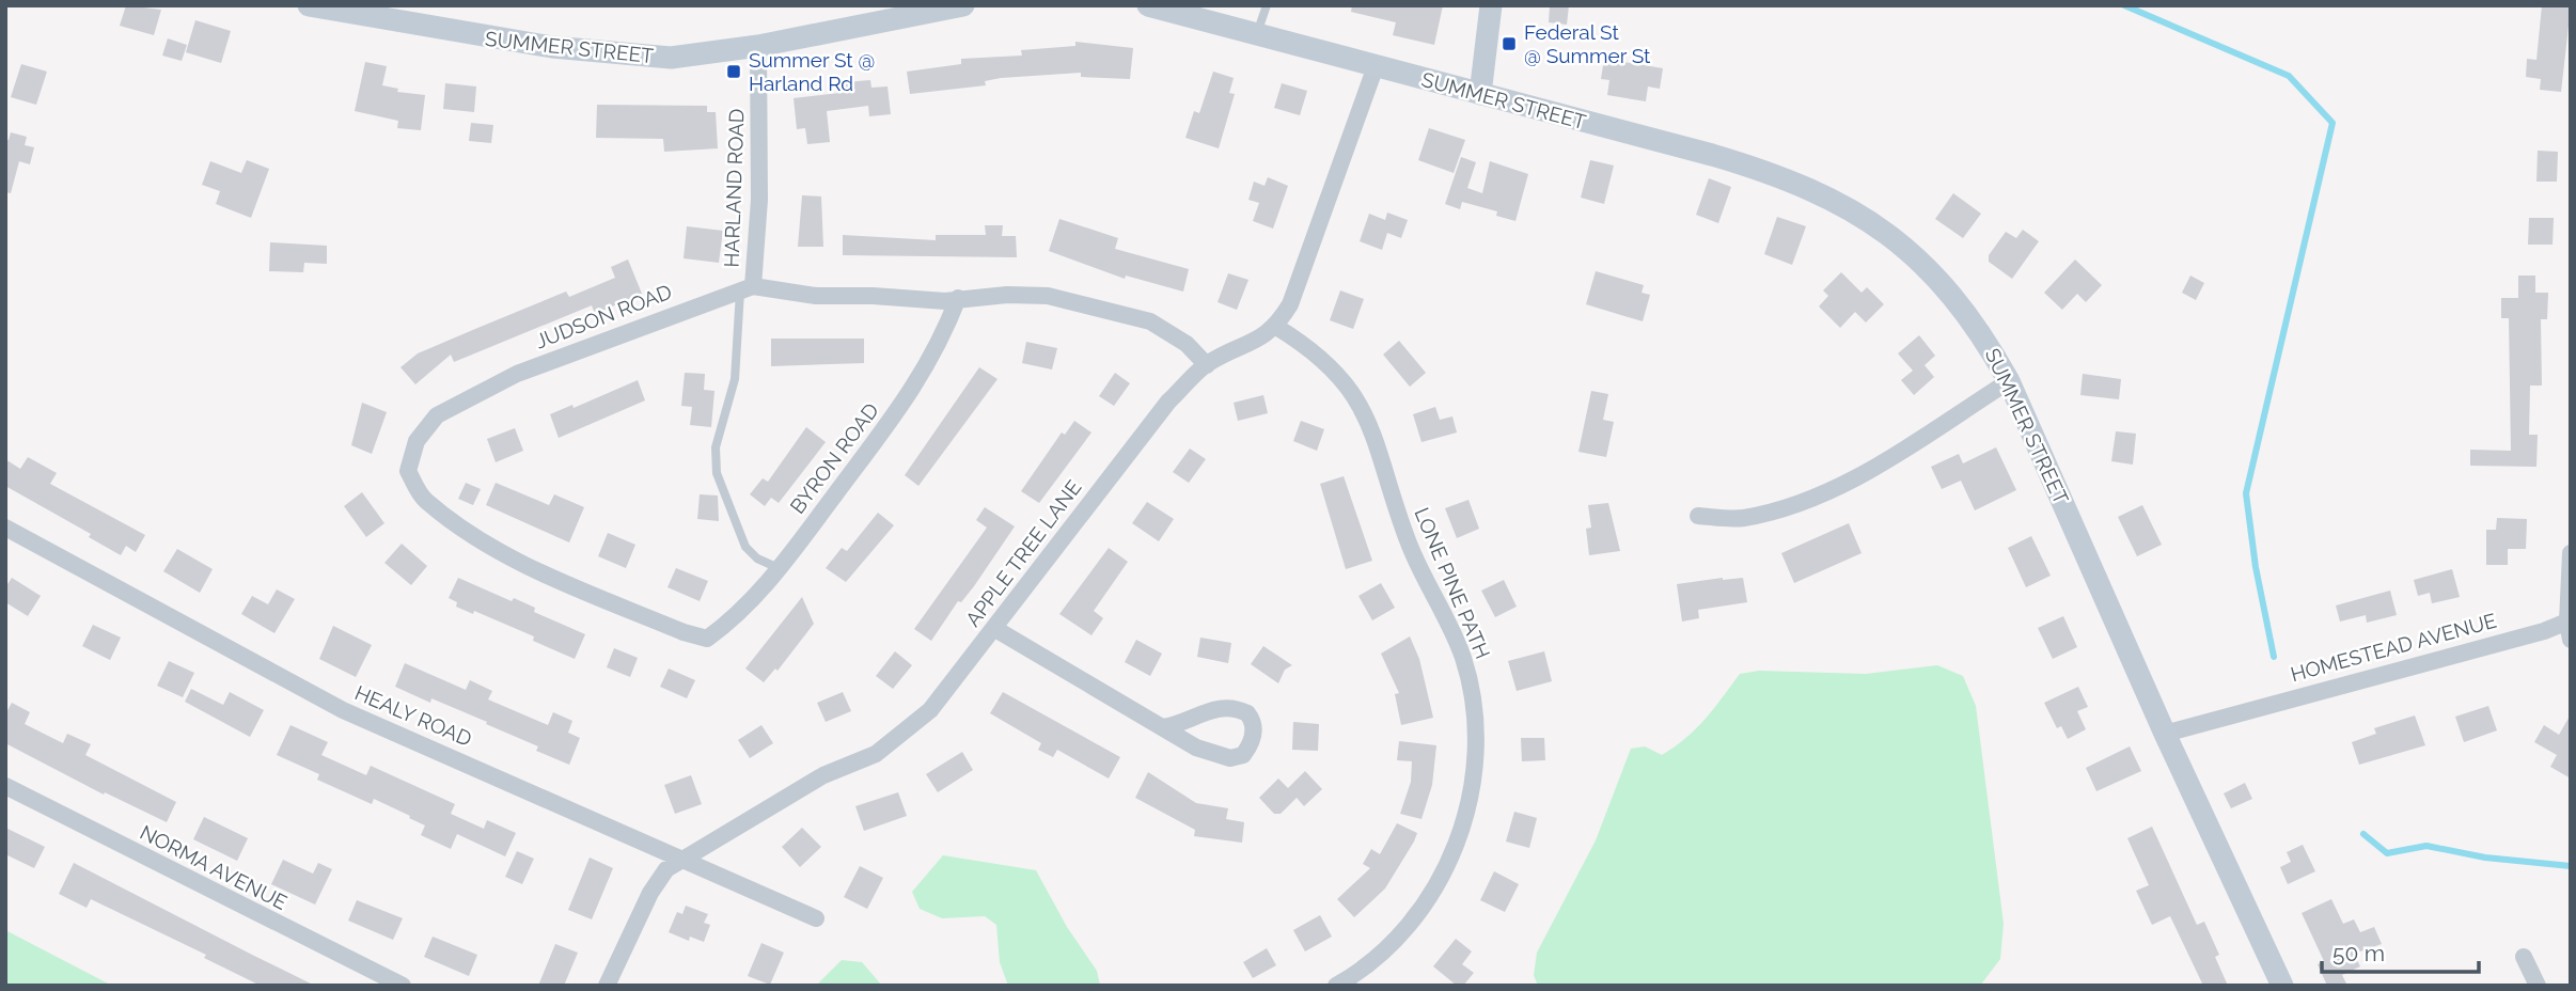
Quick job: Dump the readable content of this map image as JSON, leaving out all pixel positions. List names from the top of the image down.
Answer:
{
  "streets": {
    "street": [
      "SUMMER STREET",
      "HARLAND ROAD",
      "JUDSON ROAD",
      "BYRON ROAD",
      "APPLE TREE LANE",
      "LONE PINE PATH",
      "HOMESTEAD AVENUE",
      "HEALY ROAD",
      "NORMA AVENUE"
    ]
  },
  "crossings": [
    ["SUMMER STREET", "HARLAND ROAD"],
    ["SUMMER STREET", "APPLE TREE LANE"],
    ["SUMMER STREET", "HOMESTEAD AVENUE"],
    ["HARLAND ROAD", "JUDSON ROAD"],
    ["JUDSON ROAD", "BYRON ROAD"],
    ["JUDSON ROAD", "APPLE TREE LANE"],
    ["APPLE TREE LANE", "LONE PINE PATH"],
    ["APPLE TREE LANE", "HEALY ROAD"]
  ],
  "places": {
    "transit": ["Federal St @ Summer St", "Summer St @ Harland Rd"]
  },
  "scale_bar": "50 m"
}
